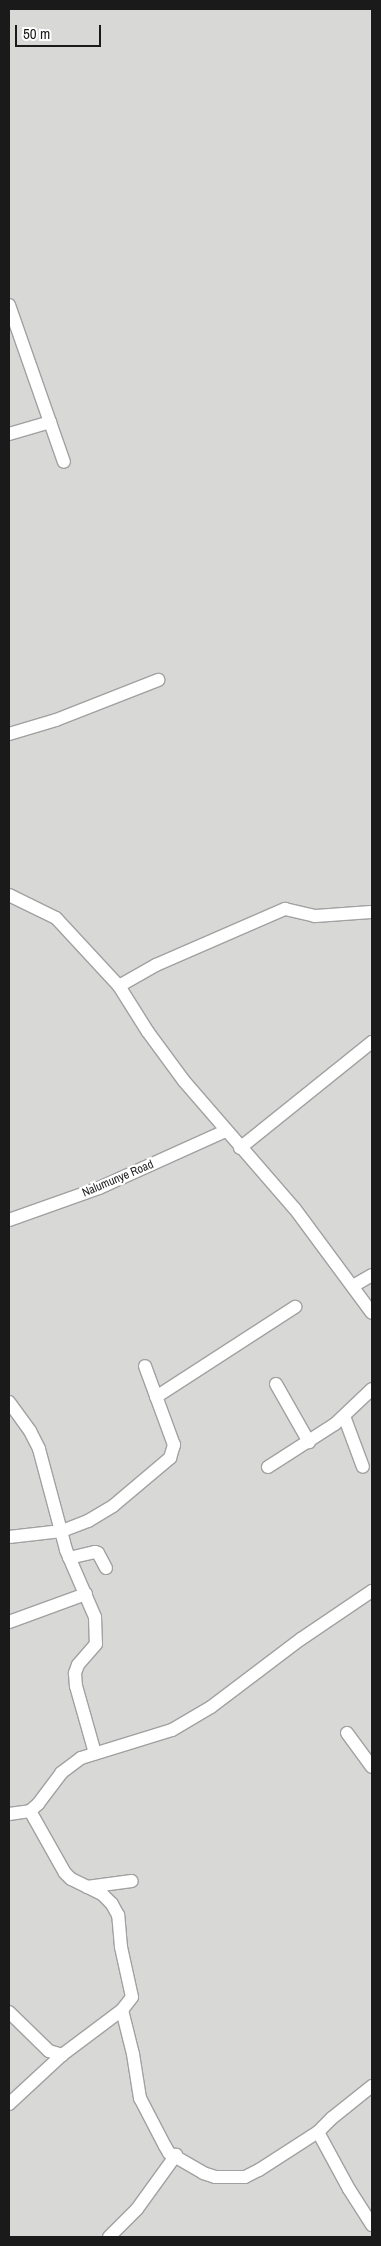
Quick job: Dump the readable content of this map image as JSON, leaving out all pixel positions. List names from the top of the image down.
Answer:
{
  "streets": {
    "street": ["Nalumunye Road"]
  },
  "scale_bar": "50 m"
}
